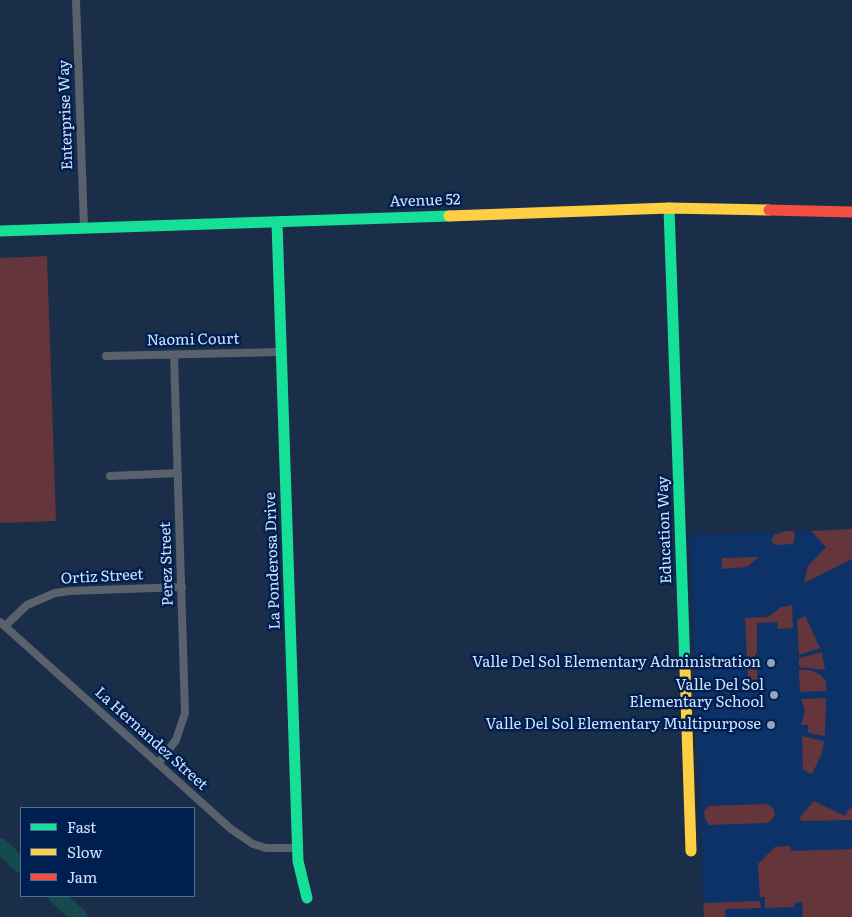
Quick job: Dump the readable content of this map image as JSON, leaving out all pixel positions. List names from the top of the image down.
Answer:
{
  "streets": {
    "street": [
      "Enterprise Way",
      "Avenue 52",
      "Naomi Court",
      "Education Way",
      "La Ponderosa Drive",
      "Perez Street",
      "Ortiz Street",
      "La Hernandez Street"
    ]
  },
  "crossings": [
    ["Enterprise Way", "Avenue 52"],
    ["Avenue 52", "Education Way"],
    ["Avenue 52", "La Ponderosa Drive"],
    ["Naomi Court", "La Ponderosa Drive"],
    ["Naomi Court", "Perez Street"],
    ["La Ponderosa Drive", "La Hernandez Street"],
    ["Perez Street", "Ortiz Street"],
    ["Perez Street", "La Hernandez Street"],
    ["Ortiz Street", "La Hernandez Street"]
  ],
  "places": ["Valle Del Sol Elementary Administration", "Valle Del Sol Elementary School", "Valle Del Sol Elementary Multipurpose"],
  "legend": ["Fast", "Slow", "Jam"]
}
